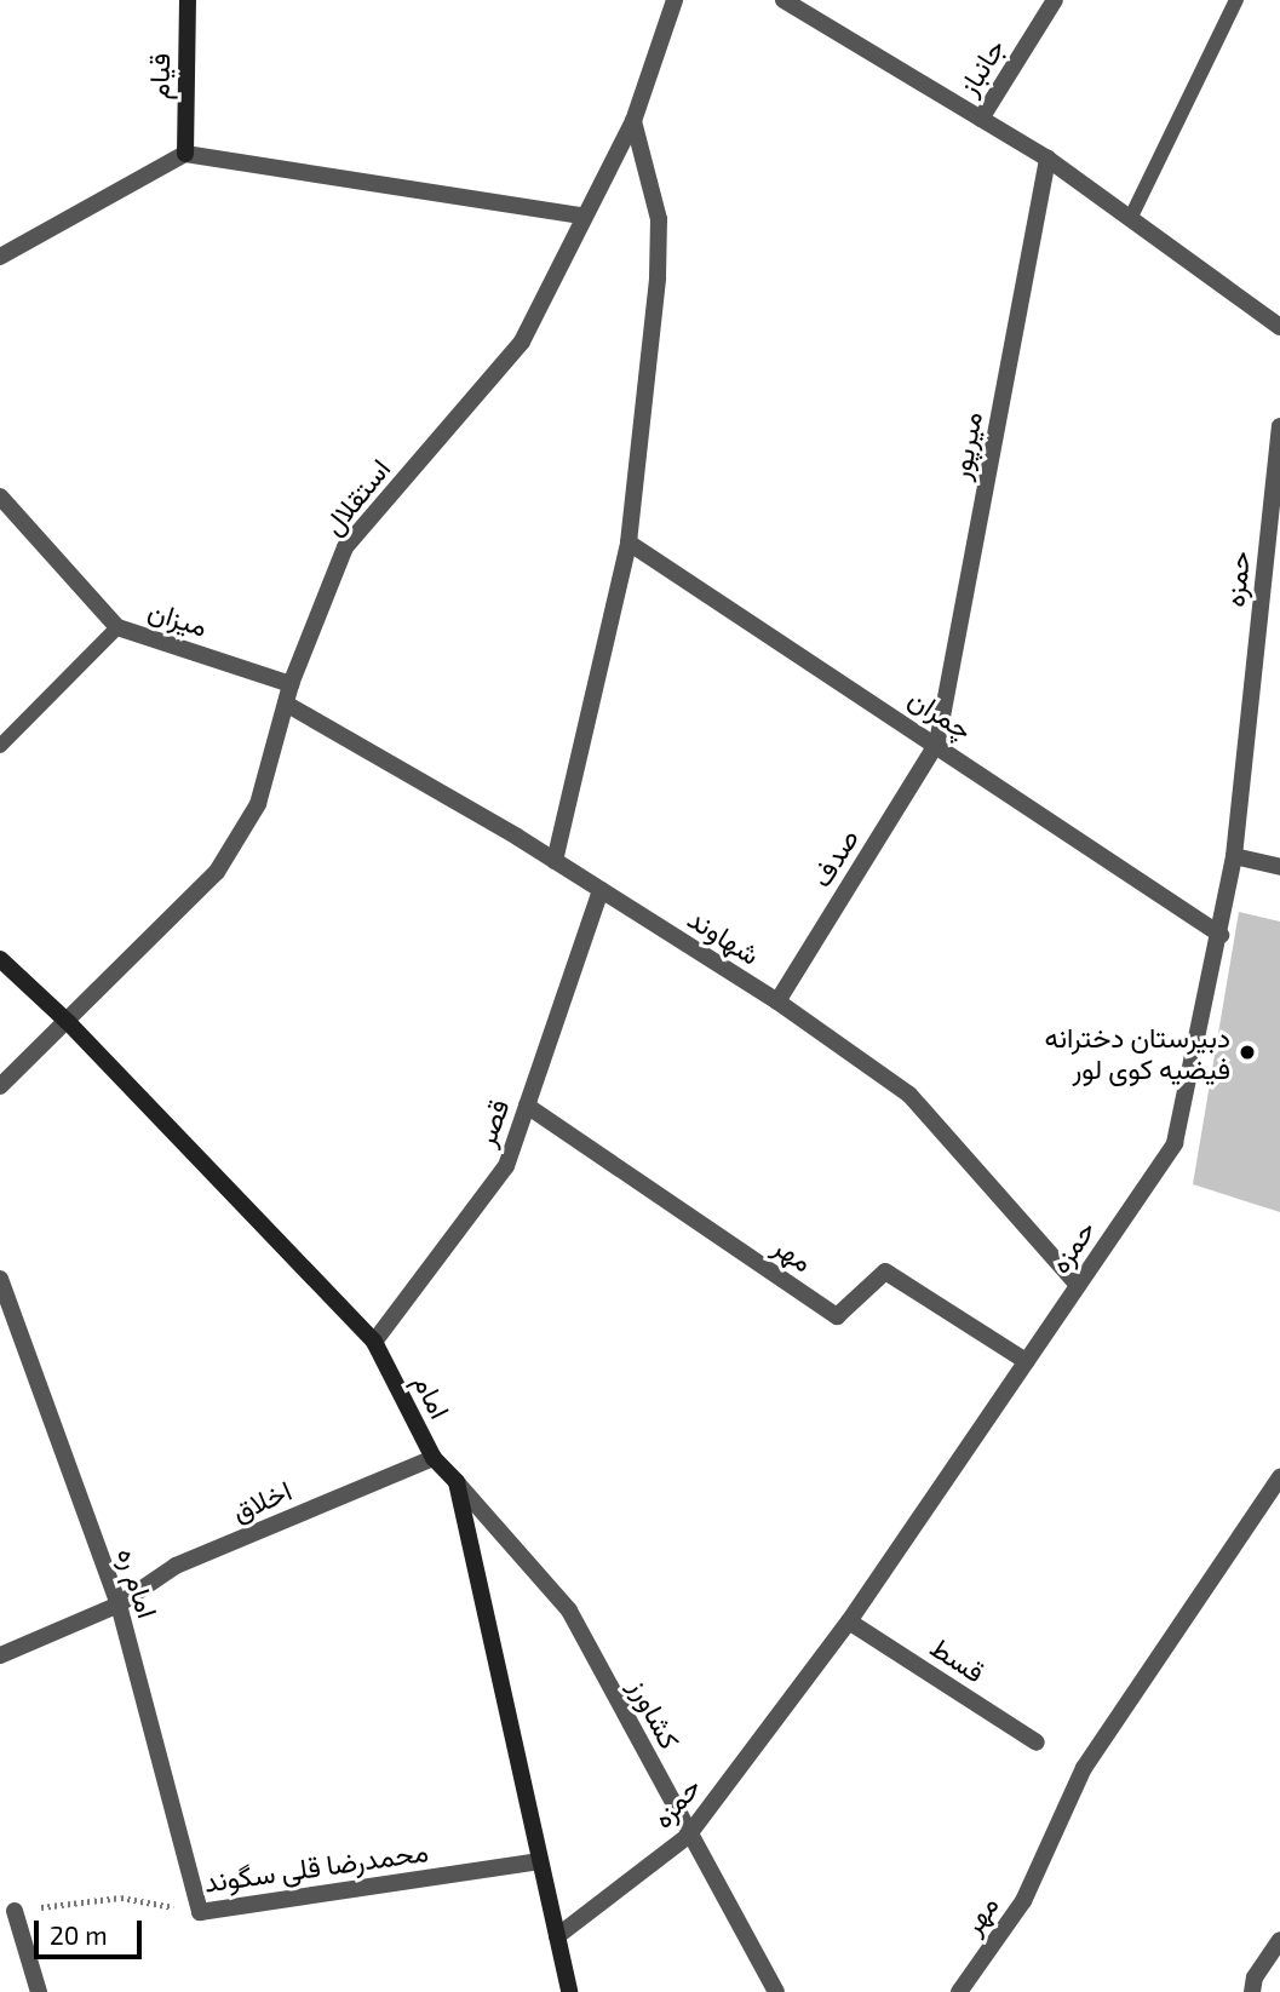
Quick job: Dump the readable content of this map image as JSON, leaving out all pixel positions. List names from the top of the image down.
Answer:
{
  "streets": {
    "street": [
      "جانباز",
      "قیام",
      "میرپور",
      "استقلال",
      "حمزه",
      "میزان",
      "چمران",
      "صدف",
      "شهاوند",
      "قصر",
      "مهر",
      "امام",
      "اخلاق",
      "امام ره",
      "قسط",
      "کشاورز",
      "محمدرضا قلی سگوند"
    ]
  },
  "crossings": [
    ["میرپور", "چمران"],
    ["میرپور", "صدف"],
    ["استقلال", "میزان"],
    ["استقلال", "شهاوند"],
    ["استقلال", "امام"],
    ["حمزه", "چمران"],
    ["حمزه", "شهاوند"],
    ["حمزه", "مهر"],
    ["حمزه", "قسط"],
    ["حمزه", "کشاورز"],
    ["چمران", "صدف"],
    ["صدف", "شهاوند"],
    ["شهاوند", "قصر"],
    ["قصر", "مهر"],
    ["قصر", "امام"],
    ["امام", "اخلاق"],
    ["امام", "کشاورز"],
    ["اخلاق", "امام ره"],
    ["امام ره", "محمدرضا قلی سگوند"]
  ],
  "places": ["دبیرستان دخترانه فیضیه کوی لور"],
  "scale_bar": "20 m"
}
